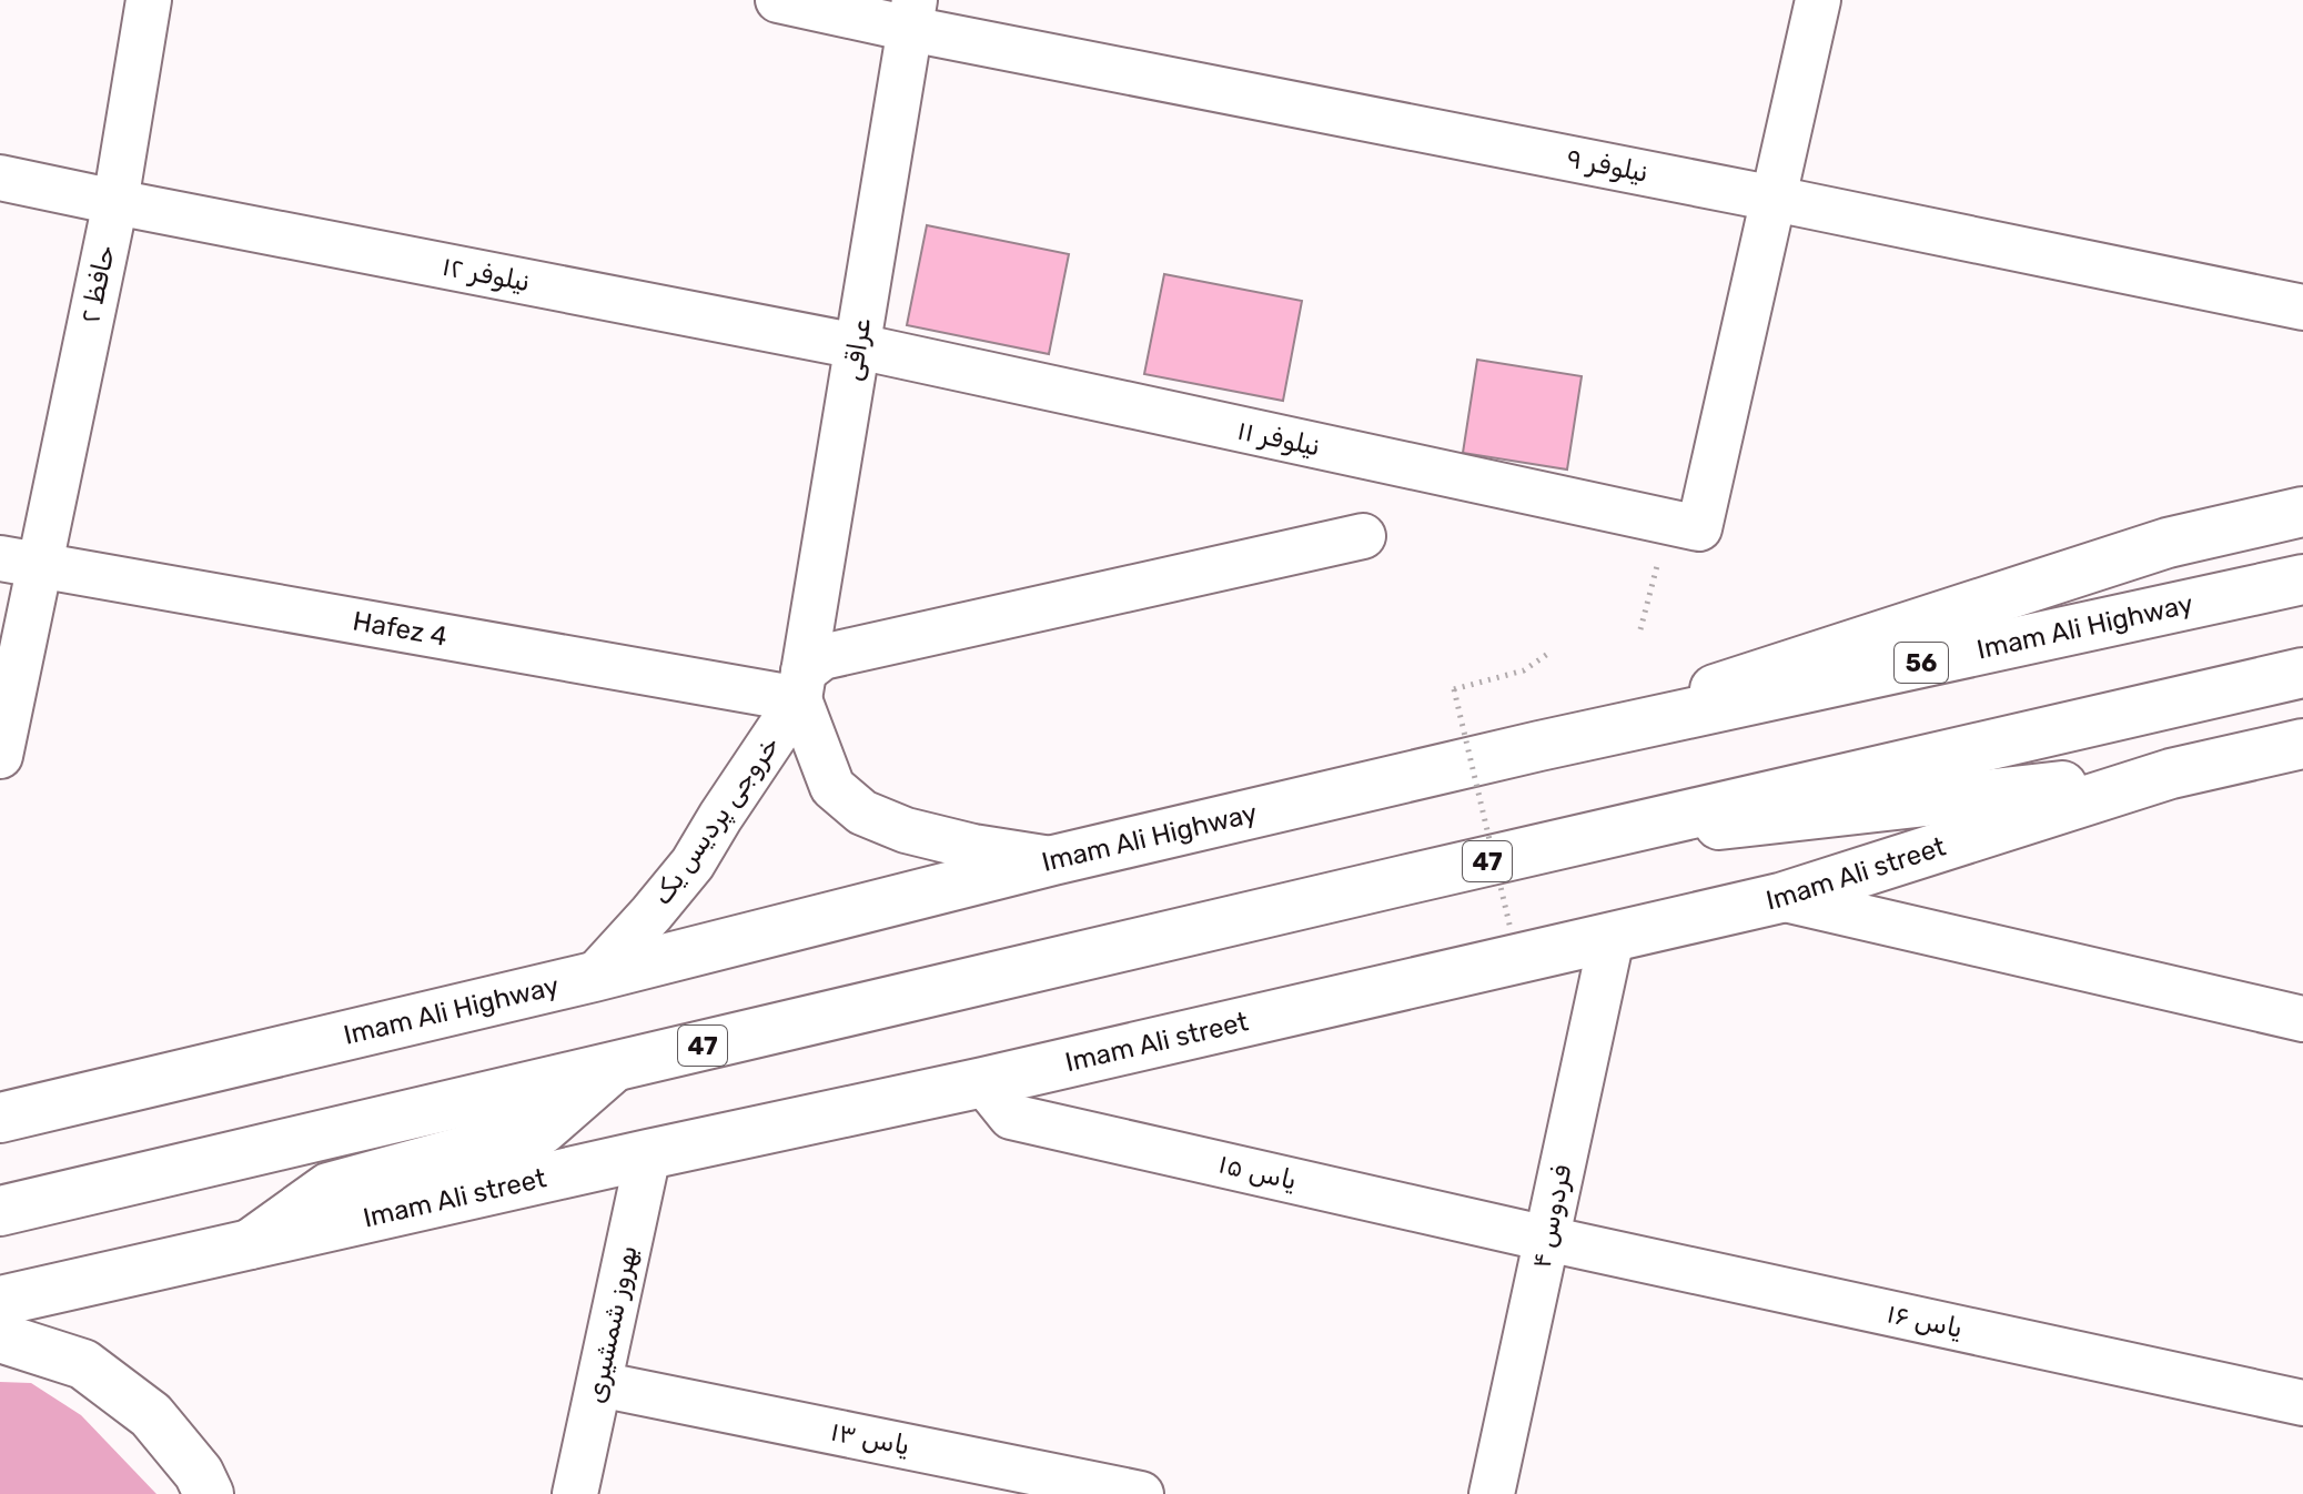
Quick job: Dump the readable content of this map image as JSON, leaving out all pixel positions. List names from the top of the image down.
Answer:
{
  "streets": {
    "main road": [
      "Imam Ali Highway",
      "56",
      "47",
      "Imam Ali street"
    ],
    "street": [
      "نیلوفر ۹",
      "نیلوفر ۱۲",
      "حافظ ۲",
      "عراقی",
      "نیلوفر ۱۱",
      "Hafez 4",
      "خروجی پردیس یک",
      "یاس ۱۵",
      "فردوس ۴",
      "یاس ۱۶",
      "بهروز شمشیری",
      "یاس ۱۳"
    ]
  },
  "crossings": [
    ["نیلوفر ۹", "عراقی"],
    ["نیلوفر ۱۲", "حافظ ۲"],
    ["نیلوفر ۱۲", "عراقی"],
    ["نیلوفر ۱۲", "نیلوفر ۱۱"],
    ["حافظ ۲", "Hafez 4"],
    ["عراقی", "نیلوفر ۱۱"],
    ["عراقی", "Hafez 4"],
    ["عراقی", "خروجی پردیس یک"],
    ["Imam Ali Highway", "خروجی پردیس یک"],
    ["Hafez 4", "خروجی پردیس یک"],
    ["47", "Imam Ali street"],
    ["Imam Ali street", "یاس ۱۵"],
    ["Imam Ali street", "فردوس ۴"],
    ["Imam Ali street", "بهروز شمشیری"],
    ["یاس ۱۵", "فردوس ۴"],
    ["یاس ۱۵", "یاس ۱۶"],
    ["فردوس ۴", "یاس ۱۶"],
    ["بهروز شمشیری", "یاس ۱۳"]
  ]
}
